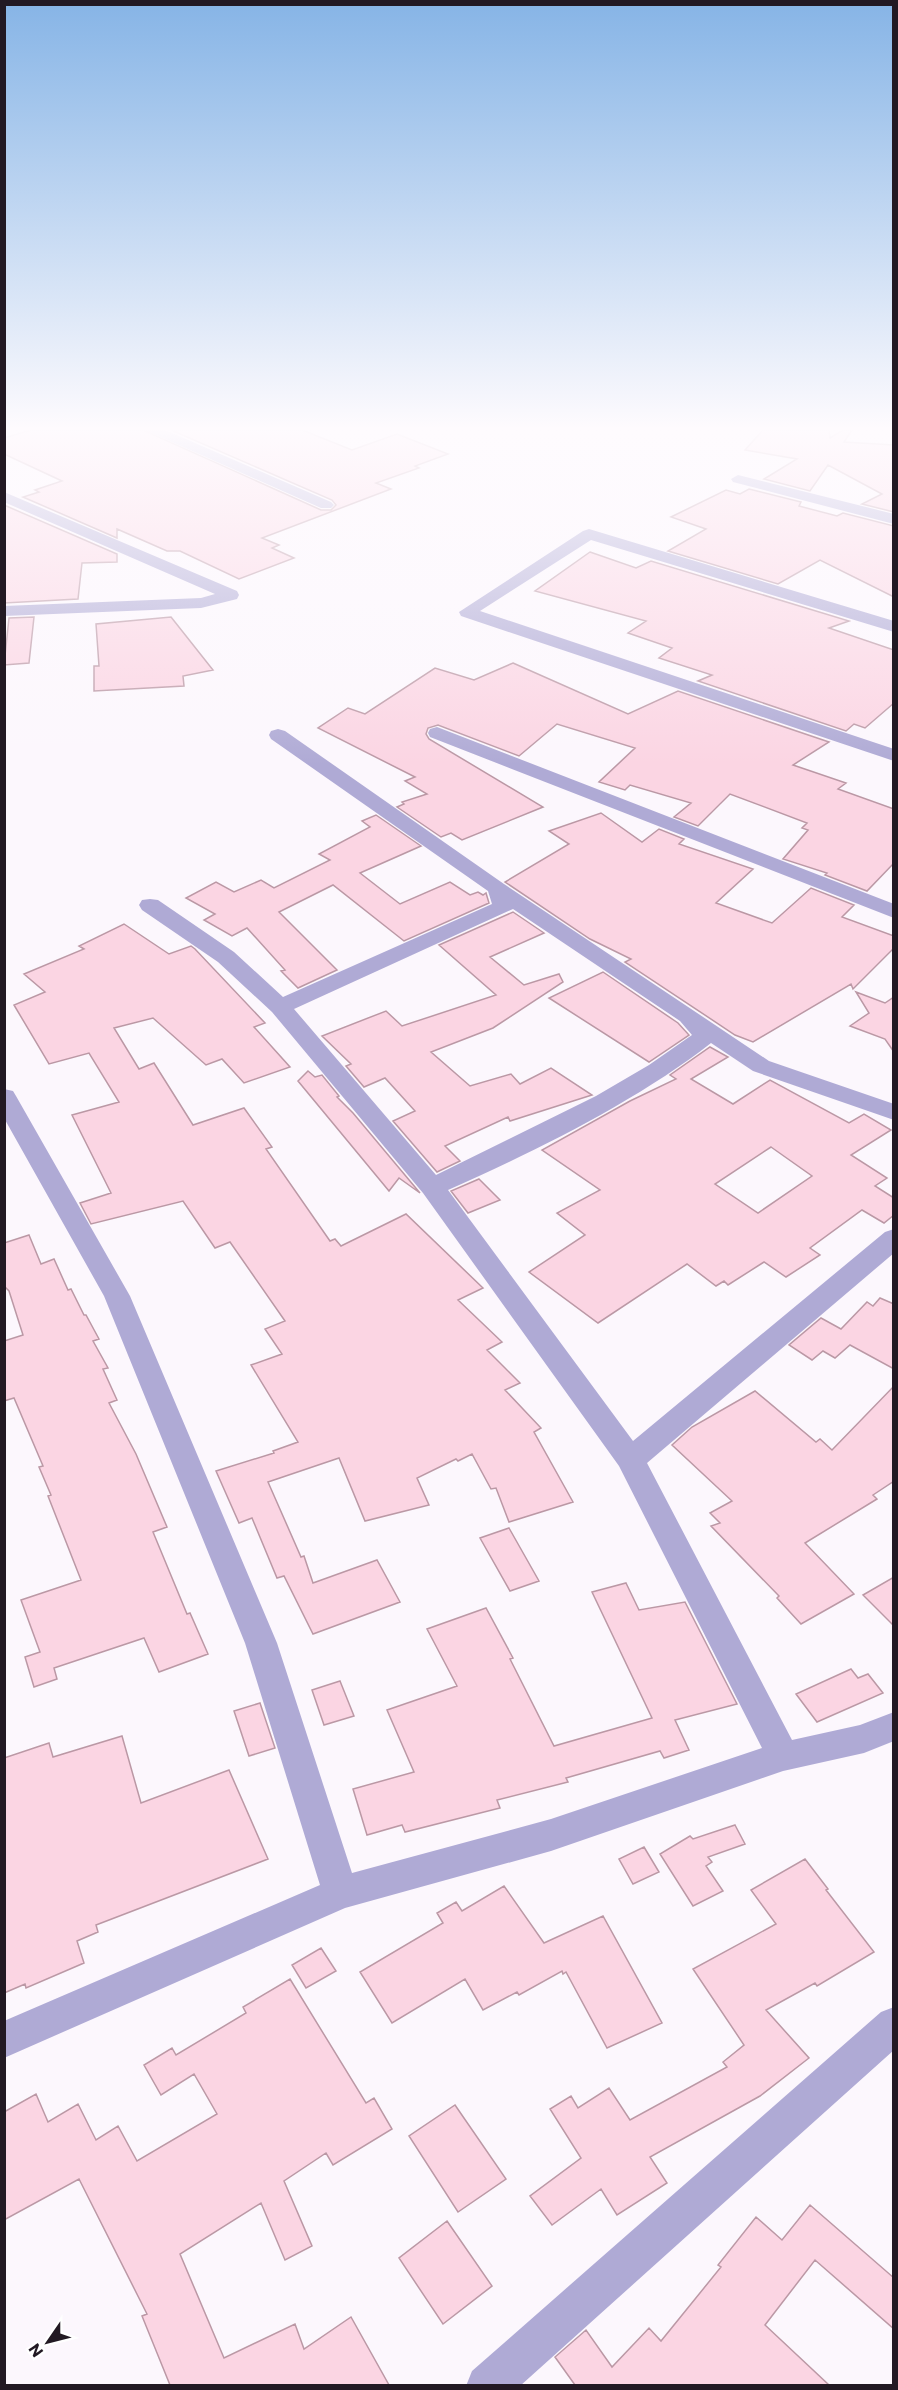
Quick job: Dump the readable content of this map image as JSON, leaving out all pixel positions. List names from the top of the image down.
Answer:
{
  "north": "bottom left"
}
